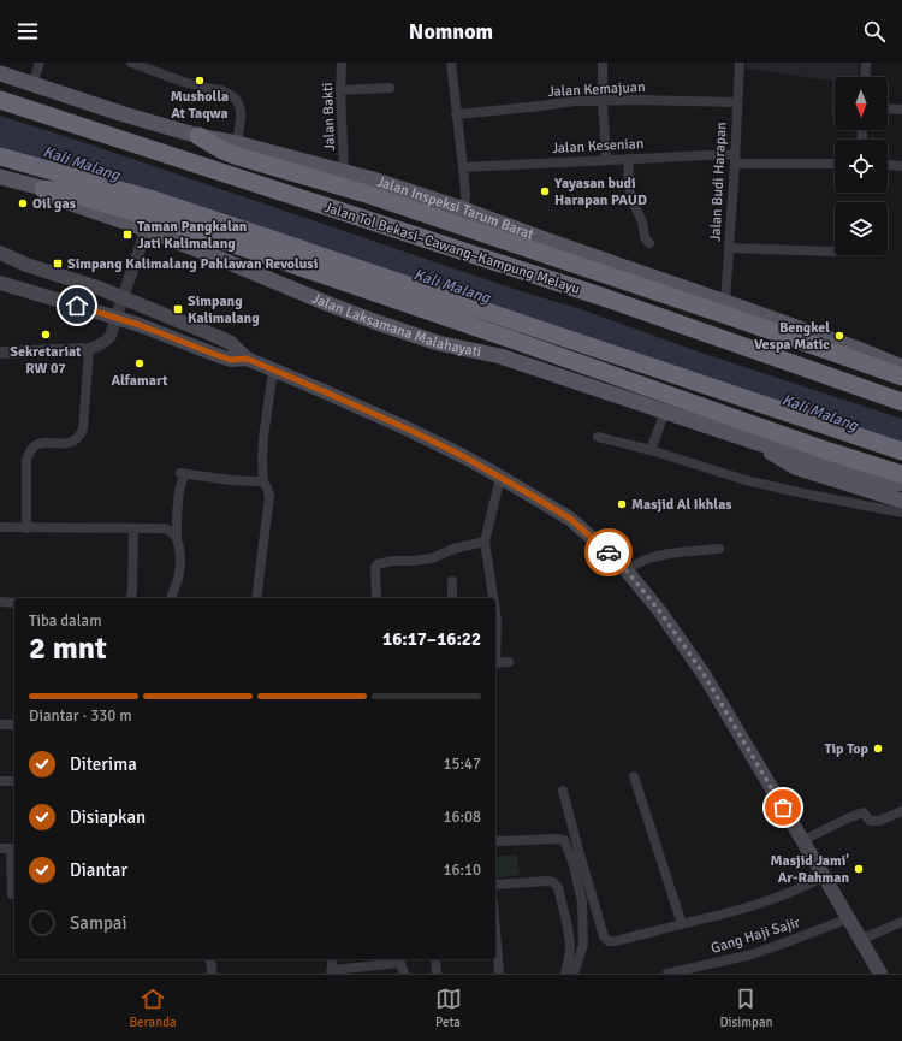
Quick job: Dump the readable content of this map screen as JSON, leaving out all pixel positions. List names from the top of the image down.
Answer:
{
  "streets": {
    "highway": ["Jalan Tol Bekasi–Cawang–Kampung Melayu"],
    "main road": ["Jalan Inspeksi Tarum Barat", "Jalan Laksamana Malahayati"],
    "street": [
      "Jalan Kemajuan",
      "Jalan Bakti",
      "Jalan Kesenian",
      "Jalan Budi Harapan",
      "Gang Haji Sajir"
    ]
  },
  "crossings": [
    ["Jalan Kemajuan", "Jalan Budi Harapan"],
    ["Jalan Bakti", "Jalan Inspeksi Tarum Barat"],
    ["Jalan Kesenian", "Jalan Budi Harapan"],
    ["Jalan Budi Harapan", "Jalan Inspeksi Tarum Barat"]
  ],
  "water": ["Kali Malang"],
  "places": {
    "other": [
      "Musholla At Taqwa",
      "Yayasan budi Harapan PAUD",
      "Oil gas",
      "Sekretariat RW 07",
      "Bengkel Vespa Matic",
      "Alfamart",
      "Masjid Al Ikhlas",
      "Tip Top",
      "Masjid Jami' Ar-Rahman"
    ],
    "transit": ["Taman Pangkalan Jati Kalimalang", "Simpang Kalimalang Pahlawan Revolusi", "Simpang Kalimalang"]
  },
  "north": "bottom",
  "page": {
    "header": "Nomnom",
    "heading": ["2 mnt", "Tiba dalam", "16:17–16:22"],
    "bar": "Diantar · 330 m",
    "list": [
      ["Diterima", "15:47"],
      ["Disiapkan", "16:08"],
      ["Diantar", "16:10"],
      "Sampai"
    ],
    "tabs": ["Beranda", "Peta", "Disimpan"]
  }
}
